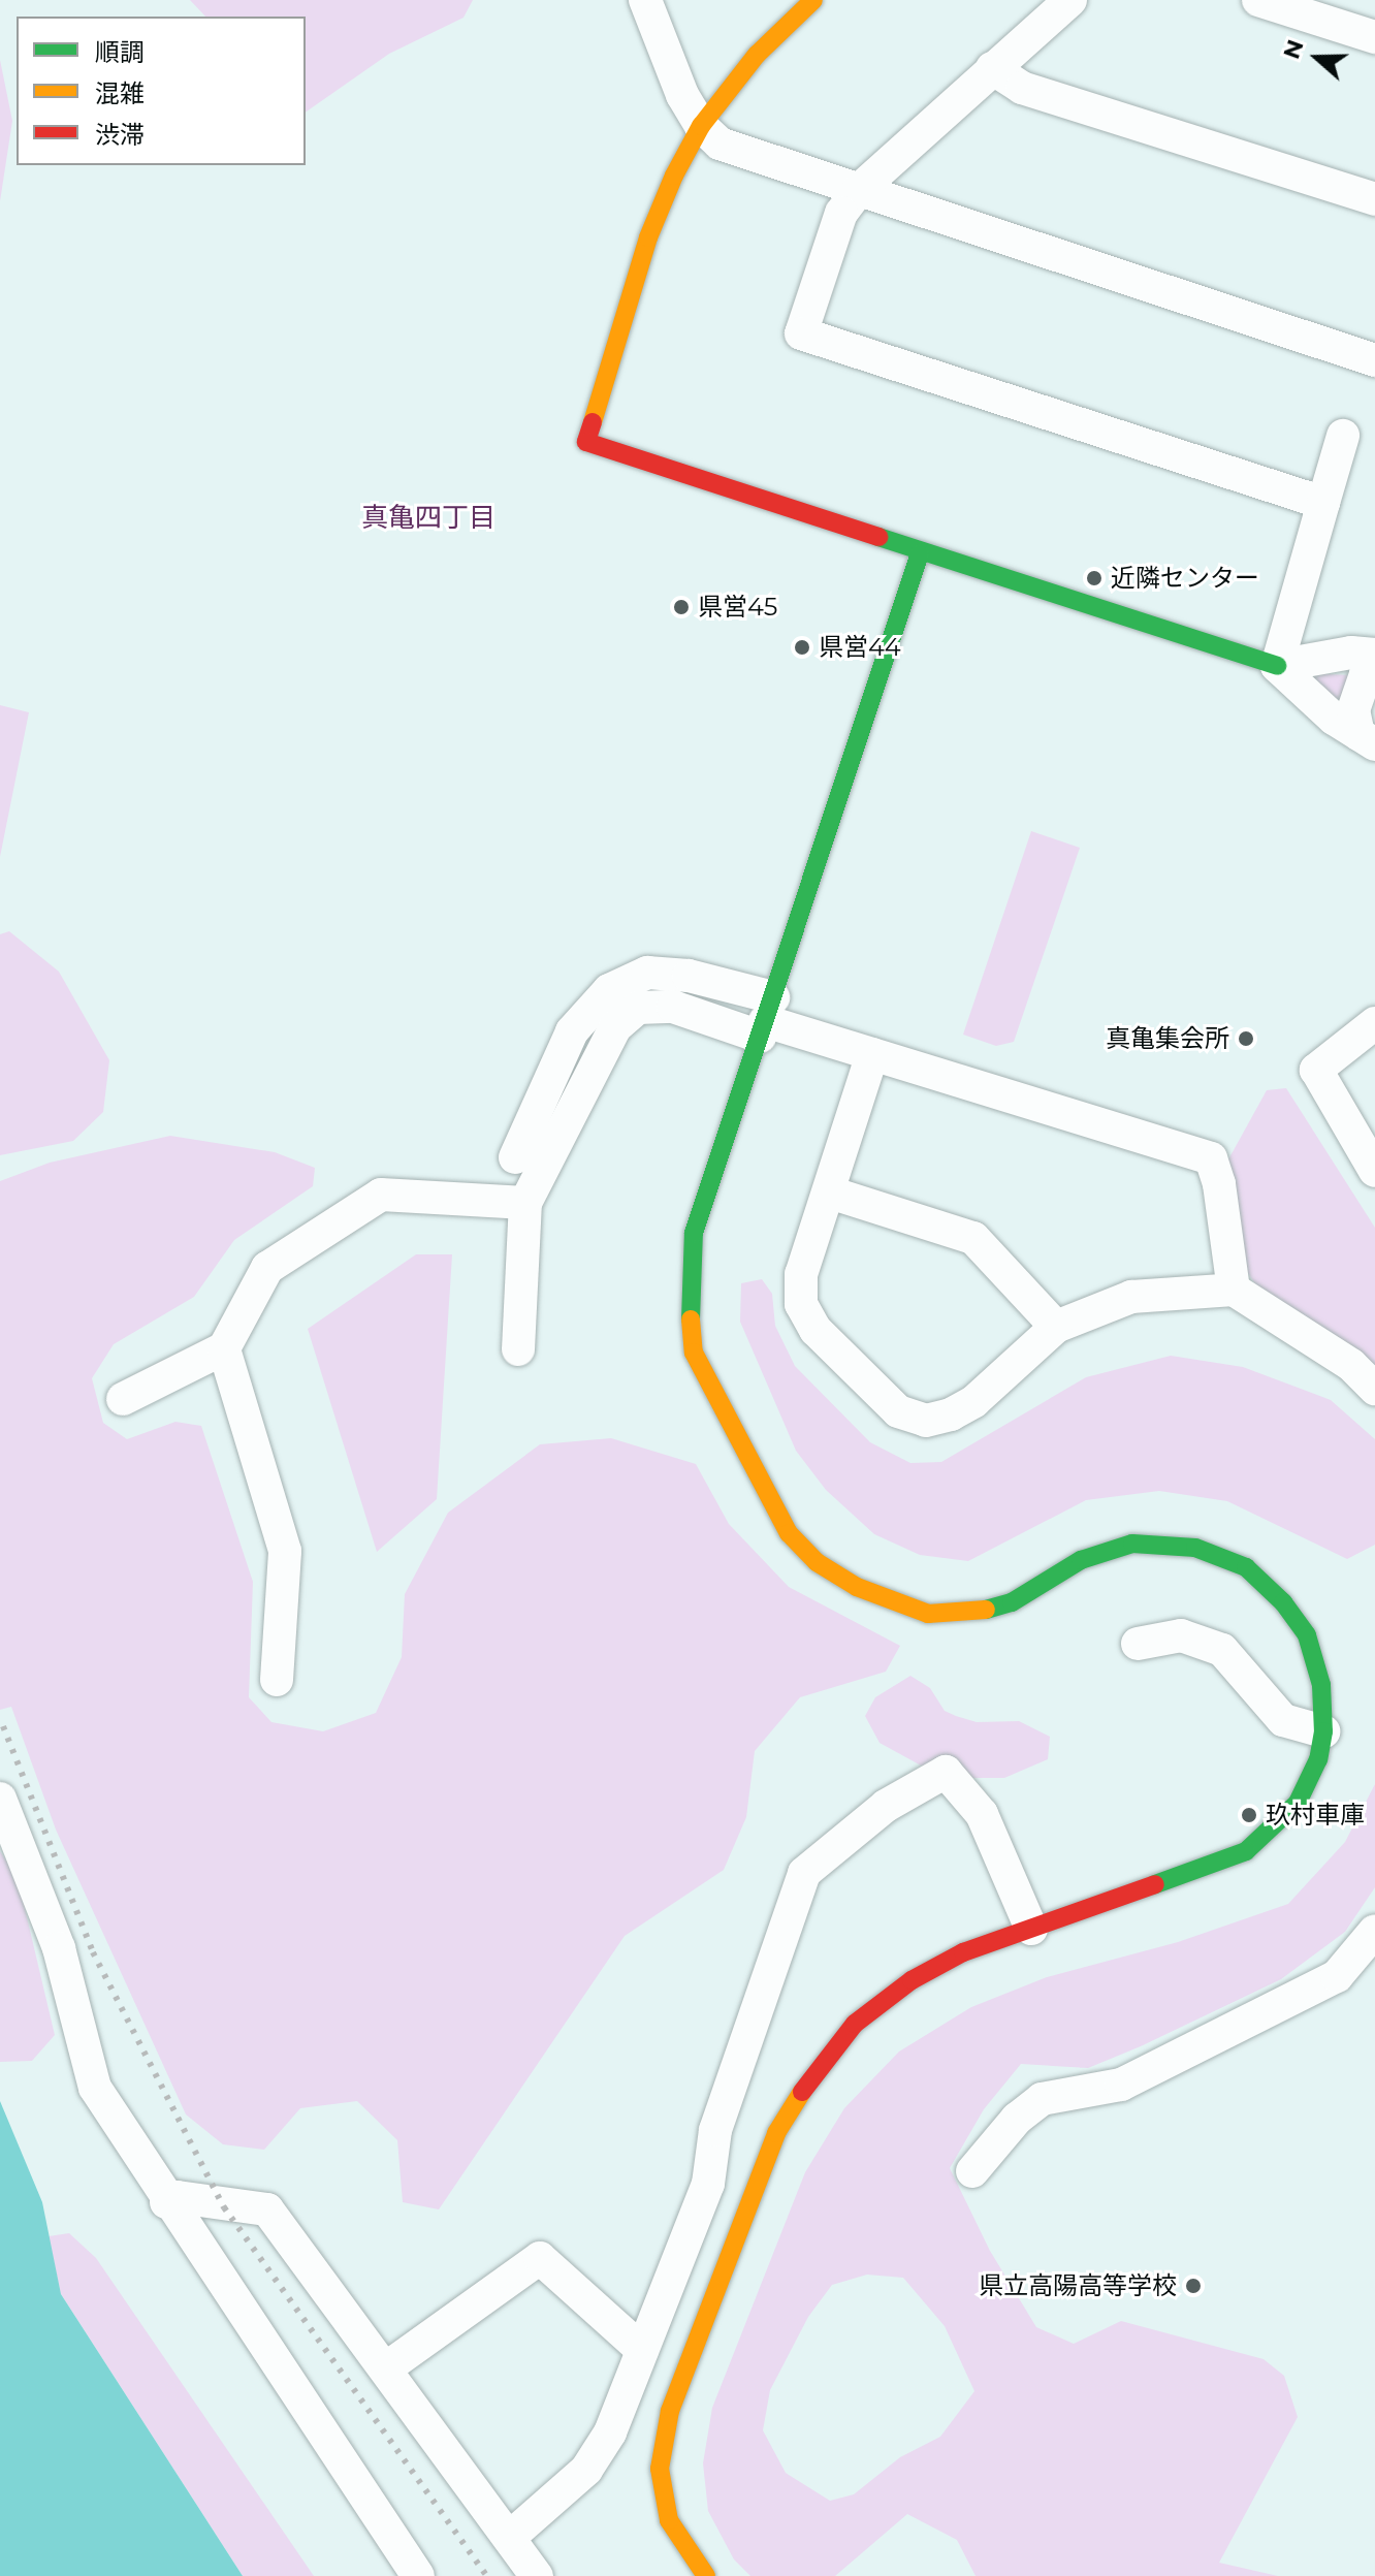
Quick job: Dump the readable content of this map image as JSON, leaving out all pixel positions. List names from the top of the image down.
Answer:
{
  "districts": ["真亀四丁目"],
  "places": [
    "近隣センター",
    "県営45",
    "県営44",
    "真亀集会所",
    "玖村車庫",
    "県立高陽高等学校"
  ],
  "legend": ["順調", "混雑", "渋滞"],
  "north": "left"
}
